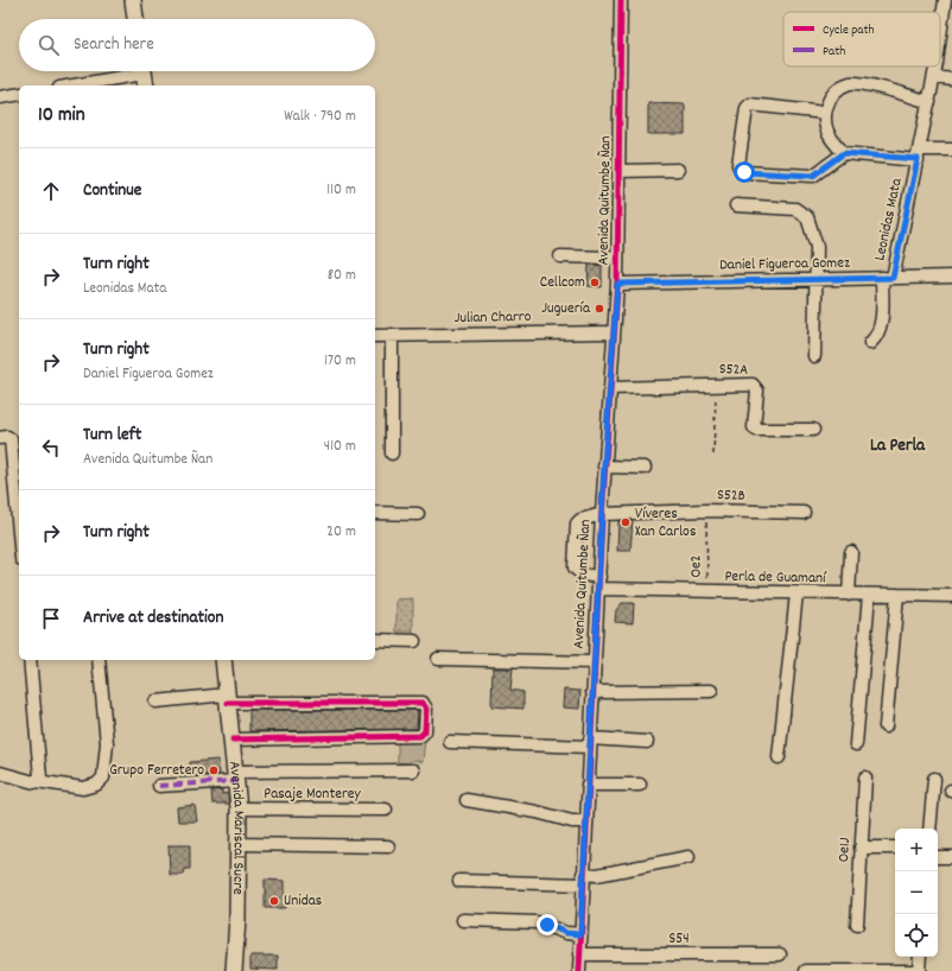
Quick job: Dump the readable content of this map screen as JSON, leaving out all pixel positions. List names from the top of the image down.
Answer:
{
  "streets": {
    "main road": ["Avenida Mariscal Sucre"],
    "street": [
      "Avenida Quitumbe Ñan",
      "Leonidas Mata",
      "Daniel Figueroa Gomez",
      "Julian Charro",
      "S52A",
      "S52B",
      "Perla de Guamaní",
      "Pasaje Monterey",
      "Oe1J",
      "S54"
    ],
    "path": ["Oe2"]
  },
  "crossings": [
    ["Avenida Quitumbe Ñan", "Daniel Figueroa Gomez"],
    ["Avenida Quitumbe Ñan", "Julian Charro"],
    ["Avenida Quitumbe Ñan", "S52A"],
    ["Avenida Quitumbe Ñan", "S52B"],
    ["Avenida Quitumbe Ñan", "Perla de Guamaní"],
    ["Avenida Quitumbe Ñan", "S54"],
    ["Leonidas Mata", "Daniel Figueroa Gomez"],
    ["S52B", "Oe2"],
    ["Oe2", "Perla de Guamaní"],
    ["Pasaje Monterey", "Avenida Mariscal Sucre"]
  ],
  "districts": ["La Perla"],
  "places": [
    "Cellcom",
    "Juguería",
    "Víveres Xan Carlos",
    "Grupo Ferretero",
    "Unidas"
  ],
  "legend": ["Cycle path", "Path"],
  "page": {
    "search": "Search here",
    "heading": ["10 min", "Walk · 790 m"],
    "list": [
      ["Continue", "110 m"],
      ["Turn right", "Leonidas Mata", "80 m"],
      ["Turn right", "Daniel Figueroa Gomez", "170 m"],
      ["Turn left", "Avenida Quitumbe Ñan", "410 m"],
      ["Turn right", "20 m"],
      "Arrive at destination"
    ],
    "map_buttons": ["+", "−"]
  }
}
